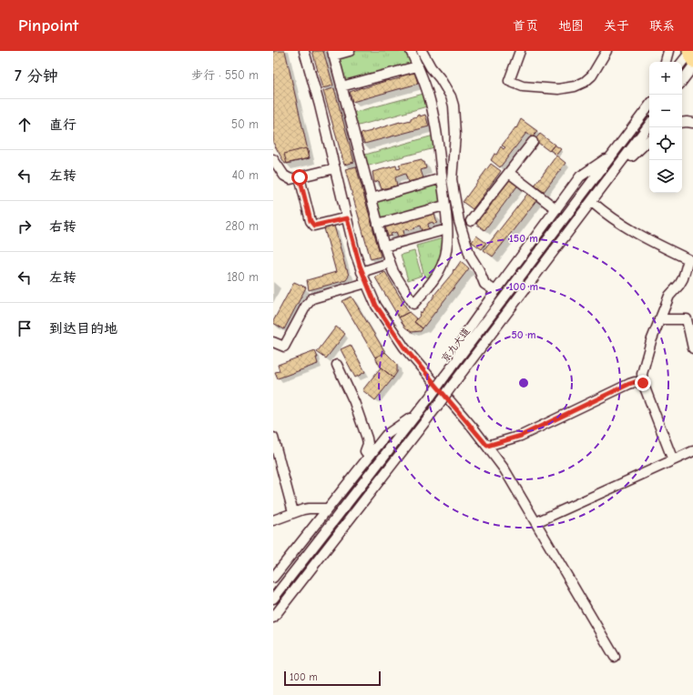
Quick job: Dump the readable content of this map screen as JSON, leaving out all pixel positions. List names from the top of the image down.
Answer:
{
  "streets": {
    "street": ["京九大道"]
  },
  "scale_bar": "100 m",
  "page": {
    "header": "Pinpoint",
    "nav": [
      "首页",
      "地图",
      "关于",
      "联系"
    ],
    "heading": ["7 分钟", "步行 · 550 m"],
    "map_buttons": ["+", "−"],
    "list": [
      ["直行", "50 m"],
      ["左转", "40 m"],
      ["右转", "280 m"],
      ["左转", "180 m"],
      "到达目的地"
    ],
    "scale": "100 m"
  },
  "rings": ["150 m", "100 m", "50 m"]
}
